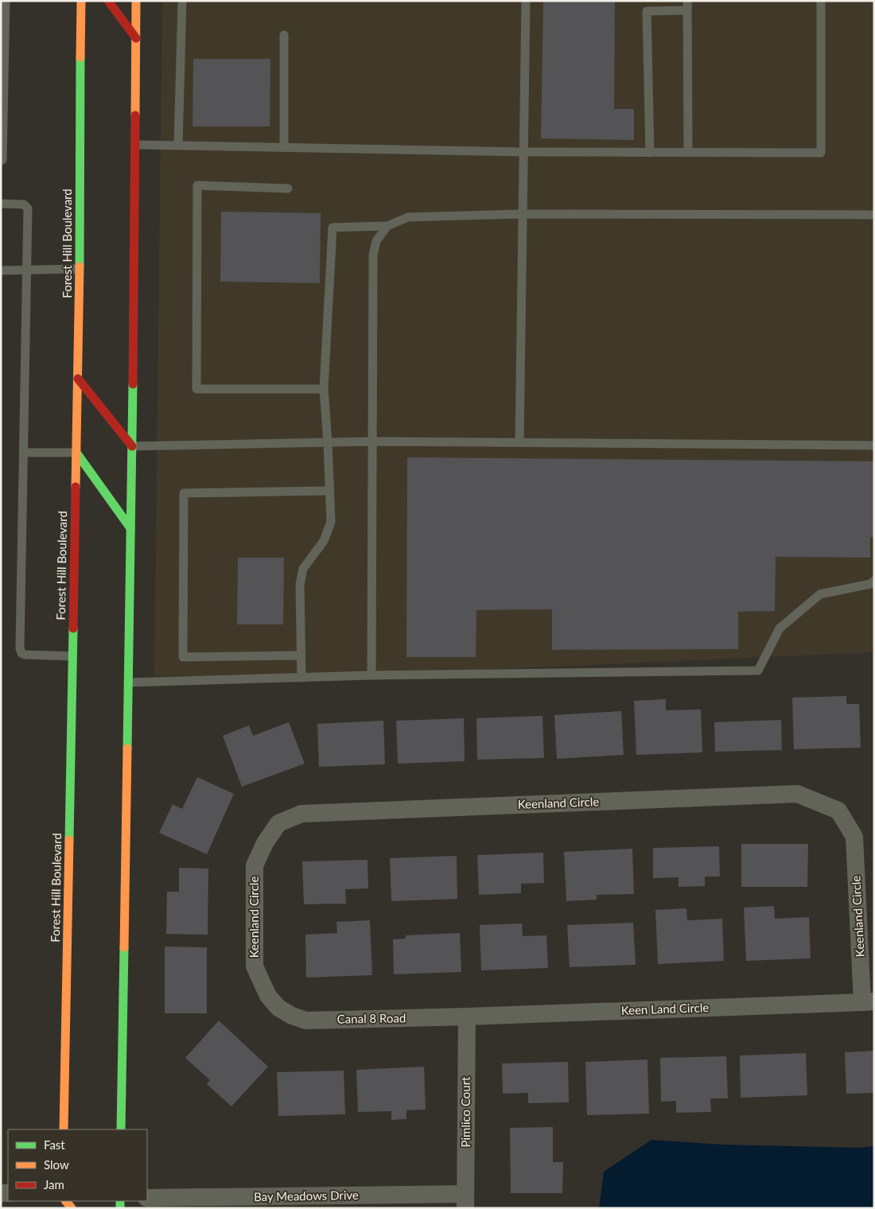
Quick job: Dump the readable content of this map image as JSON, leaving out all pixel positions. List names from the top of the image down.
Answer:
{
  "streets": {
    "main road": ["Forest Hill Boulevard"],
    "street": [
      "Keenland Circle",
      "Keen Land Circle",
      "Canal 8 Road",
      "Pimlico Court",
      "Bay Meadows Drive"
    ]
  },
  "crossings": [
    ["Keenland Circle", "Keen Land Circle"],
    ["Keenland Circle", "Canal 8 Road"],
    ["Keen Land Circle", "Canal 8 Road"],
    ["Keen Land Circle", "Pimlico Court"],
    ["Canal 8 Road", "Pimlico Court"],
    ["Pimlico Court", "Bay Meadows Drive"]
  ],
  "legend": ["Fast", "Slow", "Jam"]
}
